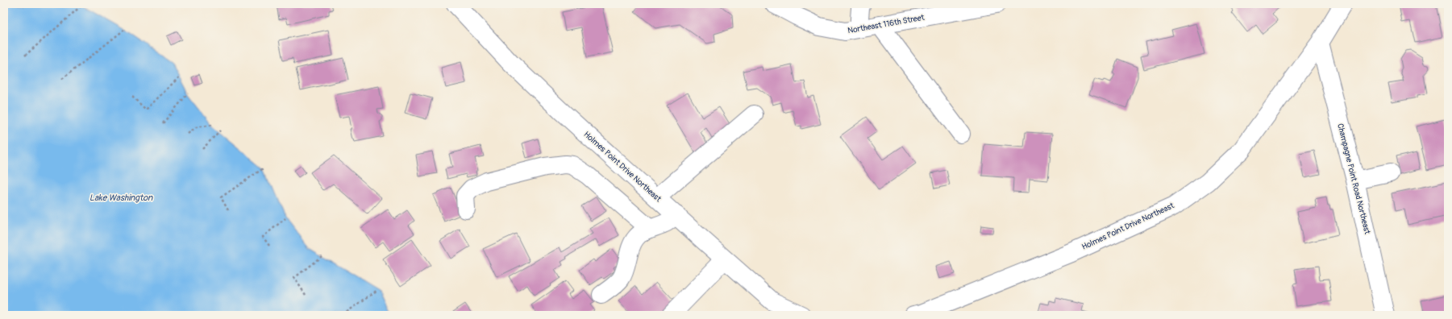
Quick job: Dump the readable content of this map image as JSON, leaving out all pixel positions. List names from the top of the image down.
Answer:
{
  "streets": {
    "street": ["Northeast 116th Street", "Holmes Point Drive Northeast", "Champagne Point Road Northeast"]
  },
  "crossings": [
    ["Holmes Point Drive Northeast", "Champagne Point Road Northeast"]
  ],
  "water": ["Lake Washington"]
}
